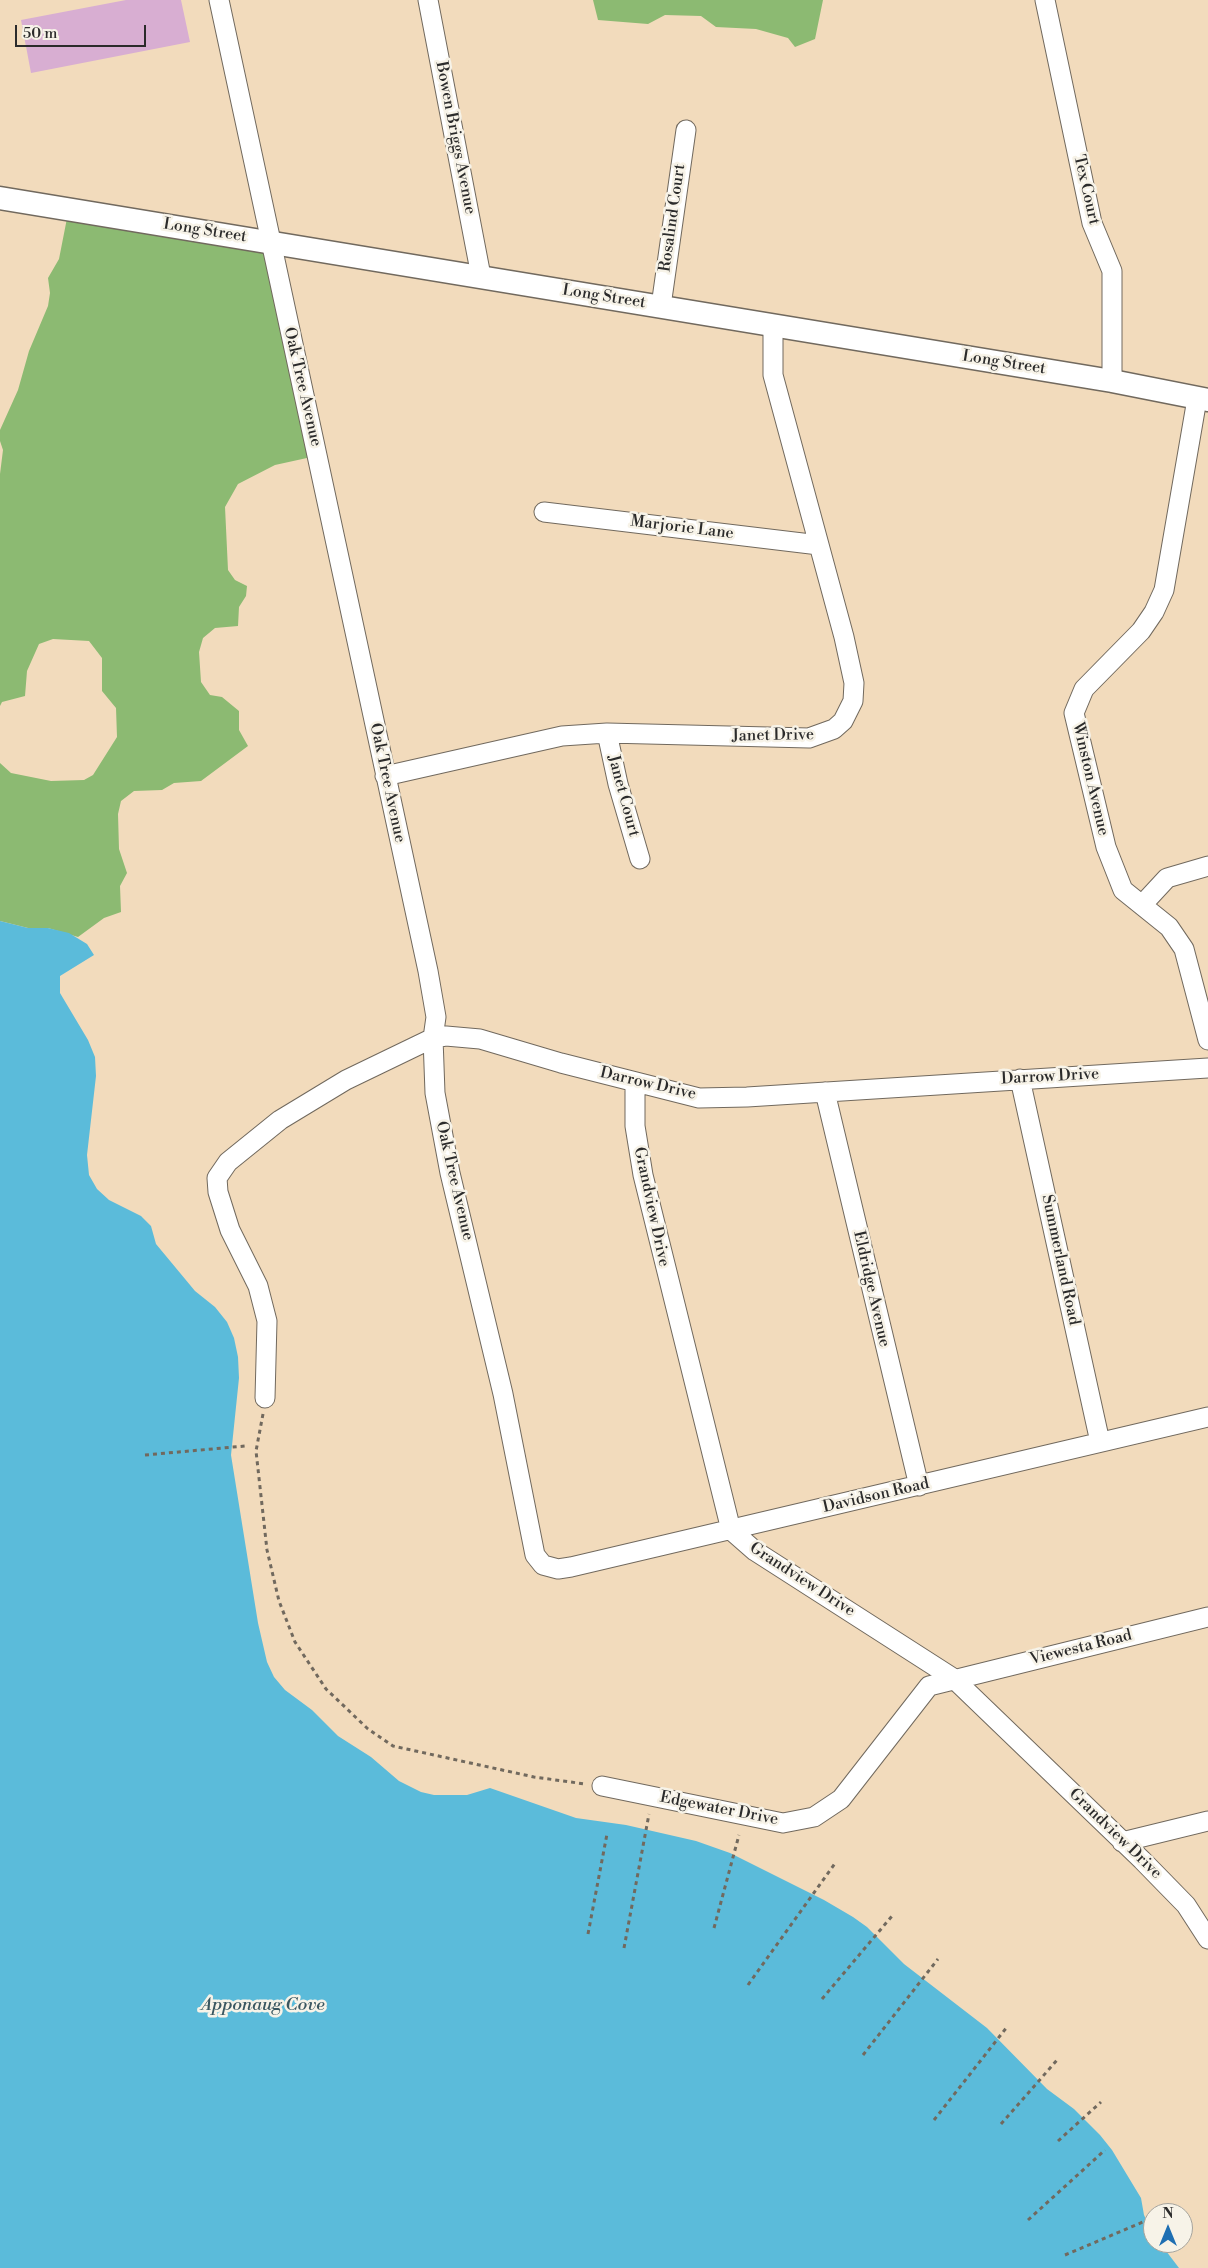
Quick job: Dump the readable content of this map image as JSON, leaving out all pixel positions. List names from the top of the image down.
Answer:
{
  "streets": {
    "street": [
      "Bowen Briggs Avenue",
      "Tex Court",
      "Rosalind Court",
      "Long Street",
      "Oak Tree Avenue",
      "Marjorie Lane",
      "Janet Drive",
      "Winston Avenue",
      "Janet Court",
      "Darrow Drive",
      "Grandview Drive",
      "Summerland Road",
      "Eldridge Avenue",
      "Davidson Road",
      "Viewesta Road",
      "Edgewater Drive"
    ]
  },
  "crossings": [
    ["Bowen Briggs Avenue", "Long Street"],
    ["Tex Court", "Long Street"],
    ["Rosalind Court", "Long Street"],
    ["Long Street", "Oak Tree Avenue"],
    ["Long Street", "Janet Drive"],
    ["Long Street", "Winston Avenue"],
    ["Oak Tree Avenue", "Janet Drive"],
    ["Oak Tree Avenue", "Darrow Drive"],
    ["Oak Tree Avenue", "Davidson Road"],
    ["Marjorie Lane", "Janet Drive"],
    ["Janet Drive", "Janet Court"],
    ["Darrow Drive", "Grandview Drive"],
    ["Darrow Drive", "Summerland Road"],
    ["Darrow Drive", "Eldridge Avenue"],
    ["Grandview Drive", "Davidson Road"],
    ["Grandview Drive", "Viewesta Road"],
    ["Grandview Drive", "Edgewater Drive"],
    ["Summerland Road", "Davidson Road"],
    ["Eldridge Avenue", "Davidson Road"],
    ["Viewesta Road", "Edgewater Drive"]
  ],
  "water": ["Apponaug Cove"],
  "scale_bar": "50 m",
  "north": "top"
}
